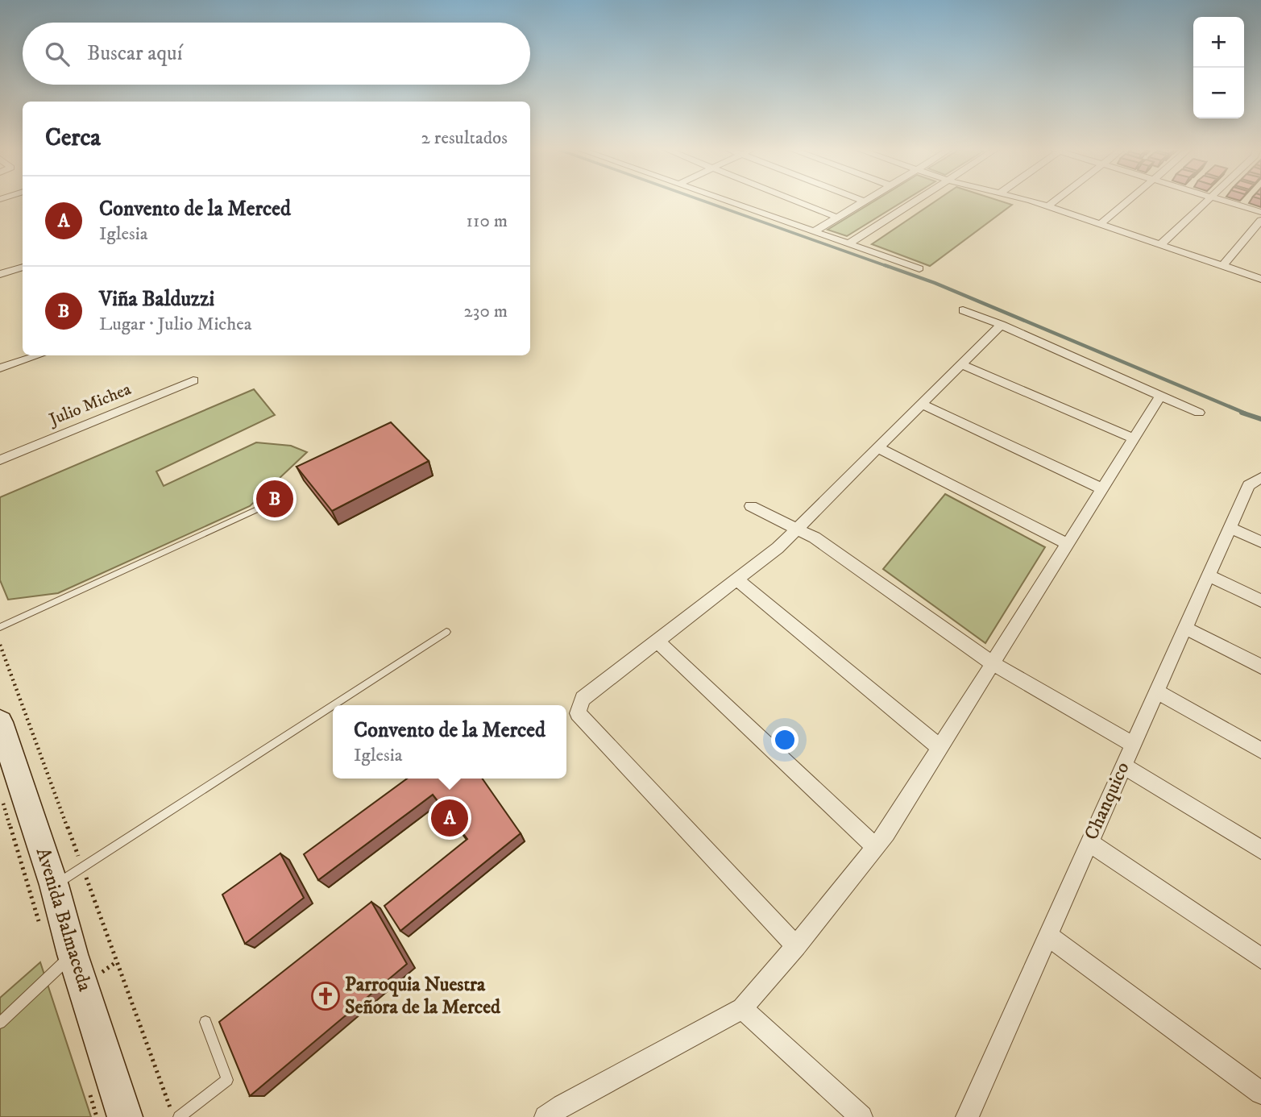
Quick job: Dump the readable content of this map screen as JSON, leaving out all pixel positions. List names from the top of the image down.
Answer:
{
  "streets": {
    "main road": ["Avenida Balmaceda"],
    "street": ["Julio Michea", "Chanquico"]
  },
  "places": {
    "church": ["Parroquia Nuestra Señora de la Merced"]
  },
  "page": {
    "map_buttons": ["+", "−"],
    "search": "Buscar aquí",
    "heading": ["Cerca", "2 resultados"],
    "list": [
      {
        "mark": "A",
        "name": "Convento de la Merced",
        "note": "Iglesia",
        "value": "110 m"
      },
      {
        "mark": "B",
        "name": "Viña Balduzzi",
        "note": "Lugar · Julio Michea",
        "value": "230 m"
      }
    ],
    "pins": ["B", "A"],
    "popup": ["Convento de la Merced", "Iglesia"]
  }
}
